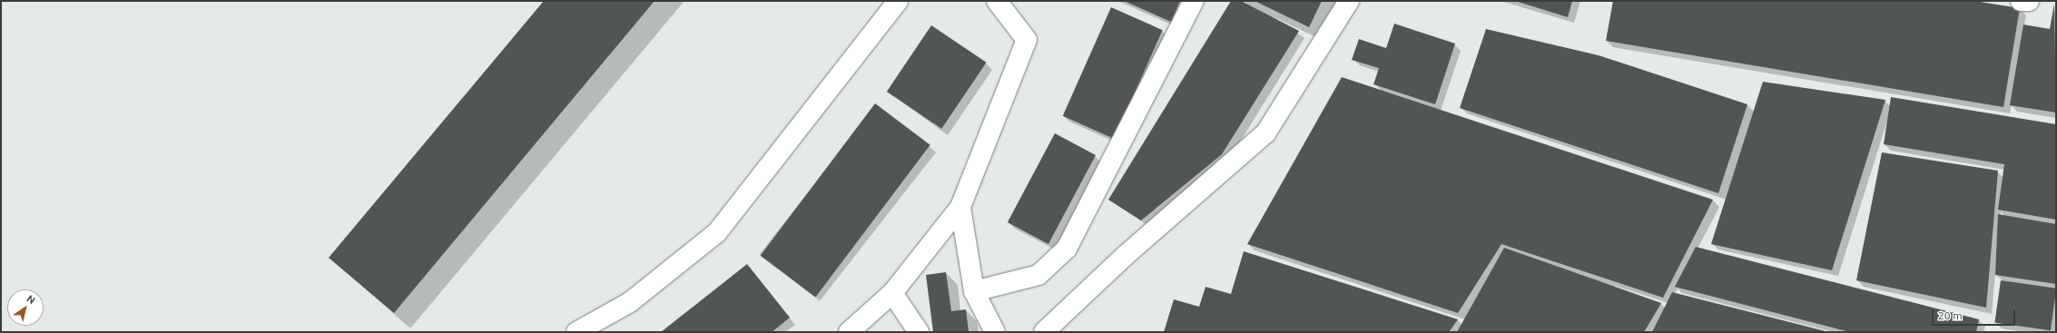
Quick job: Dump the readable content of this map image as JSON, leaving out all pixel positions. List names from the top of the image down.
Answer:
{
  "scale_bar": "20 m",
  "north": "top right"
}
